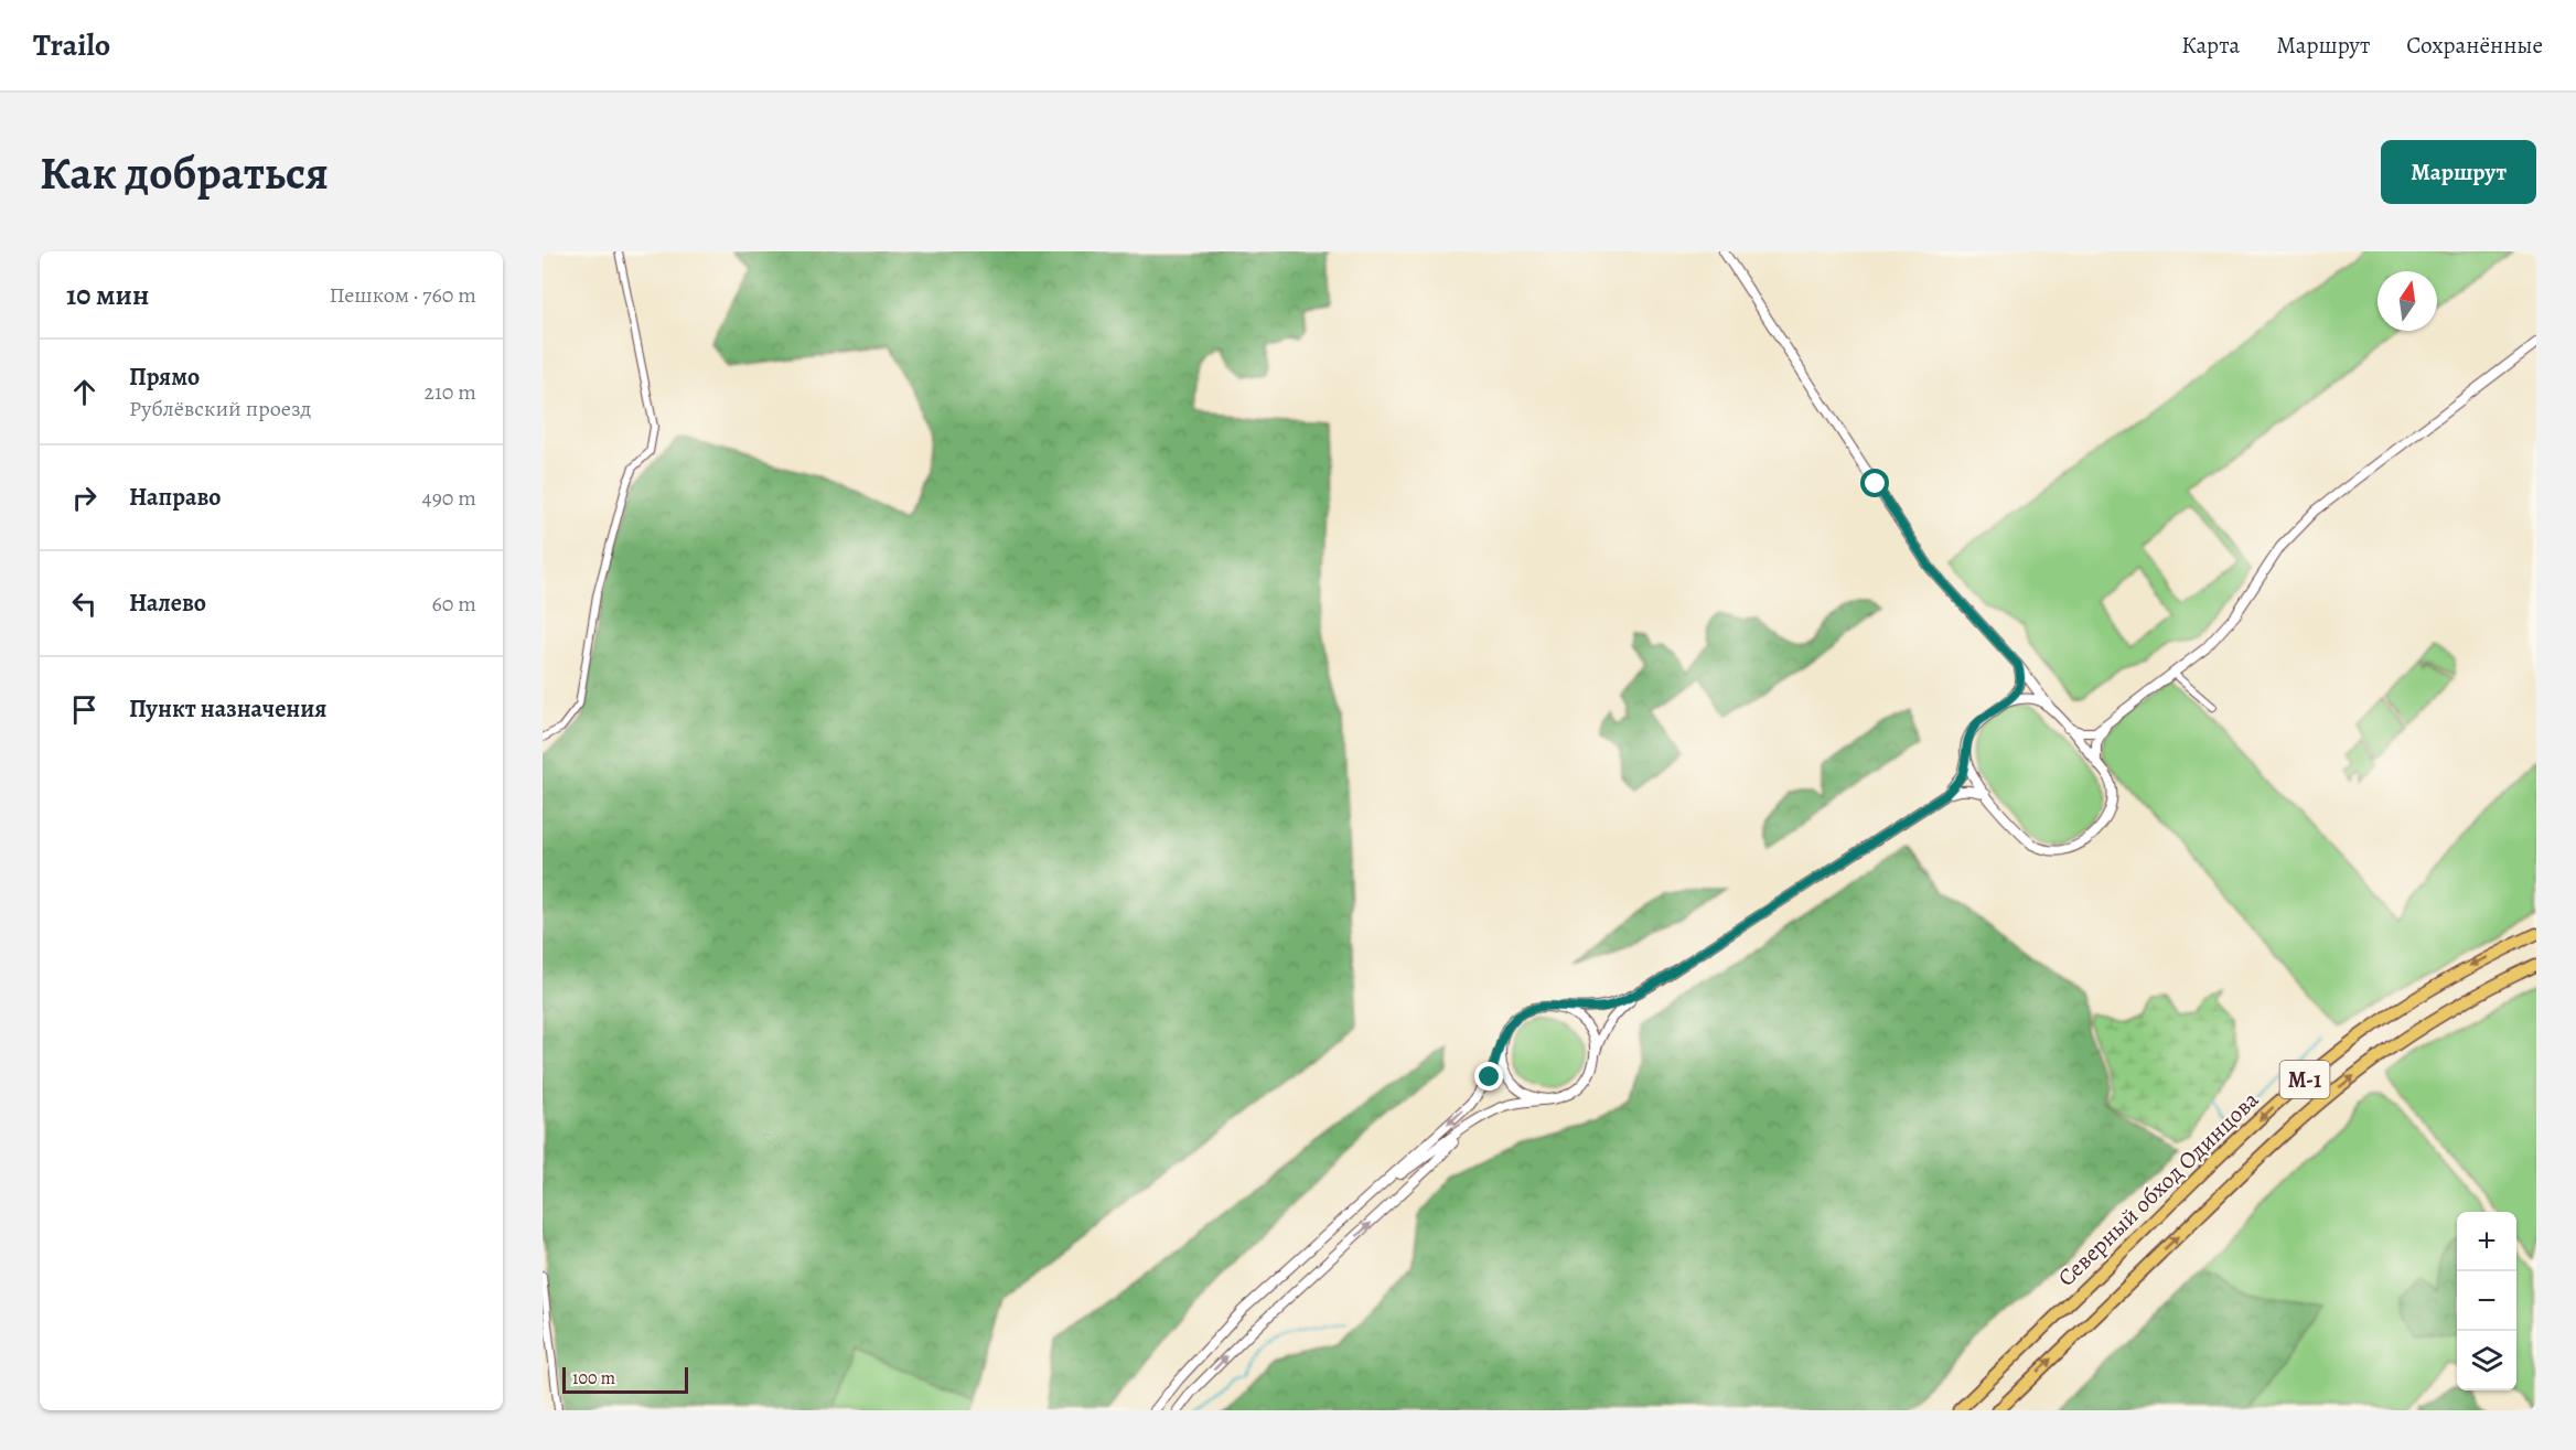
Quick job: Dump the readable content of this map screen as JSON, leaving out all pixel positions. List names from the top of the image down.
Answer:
{
  "streets": {
    "highway": ["М-1", "Северный обход Одинцова"]
  },
  "scale_bar": "100 m",
  "north": "top",
  "page": {
    "header": "Trailo",
    "nav": ["Карта", "Маршрут", "Сохранённые"],
    "buttons": "Маршрут",
    "title": "Как добраться",
    "heading": ["10 мин", "Пешком · 760 m"],
    "list": [
      ["Прямо", "Рублёвский проезд", "210 m"],
      ["Направо", "490 m"],
      ["Налево", "60 m"],
      "Пункт назначения"
    ],
    "map_buttons": ["+", "−"],
    "scale": "100 m"
  }
}
